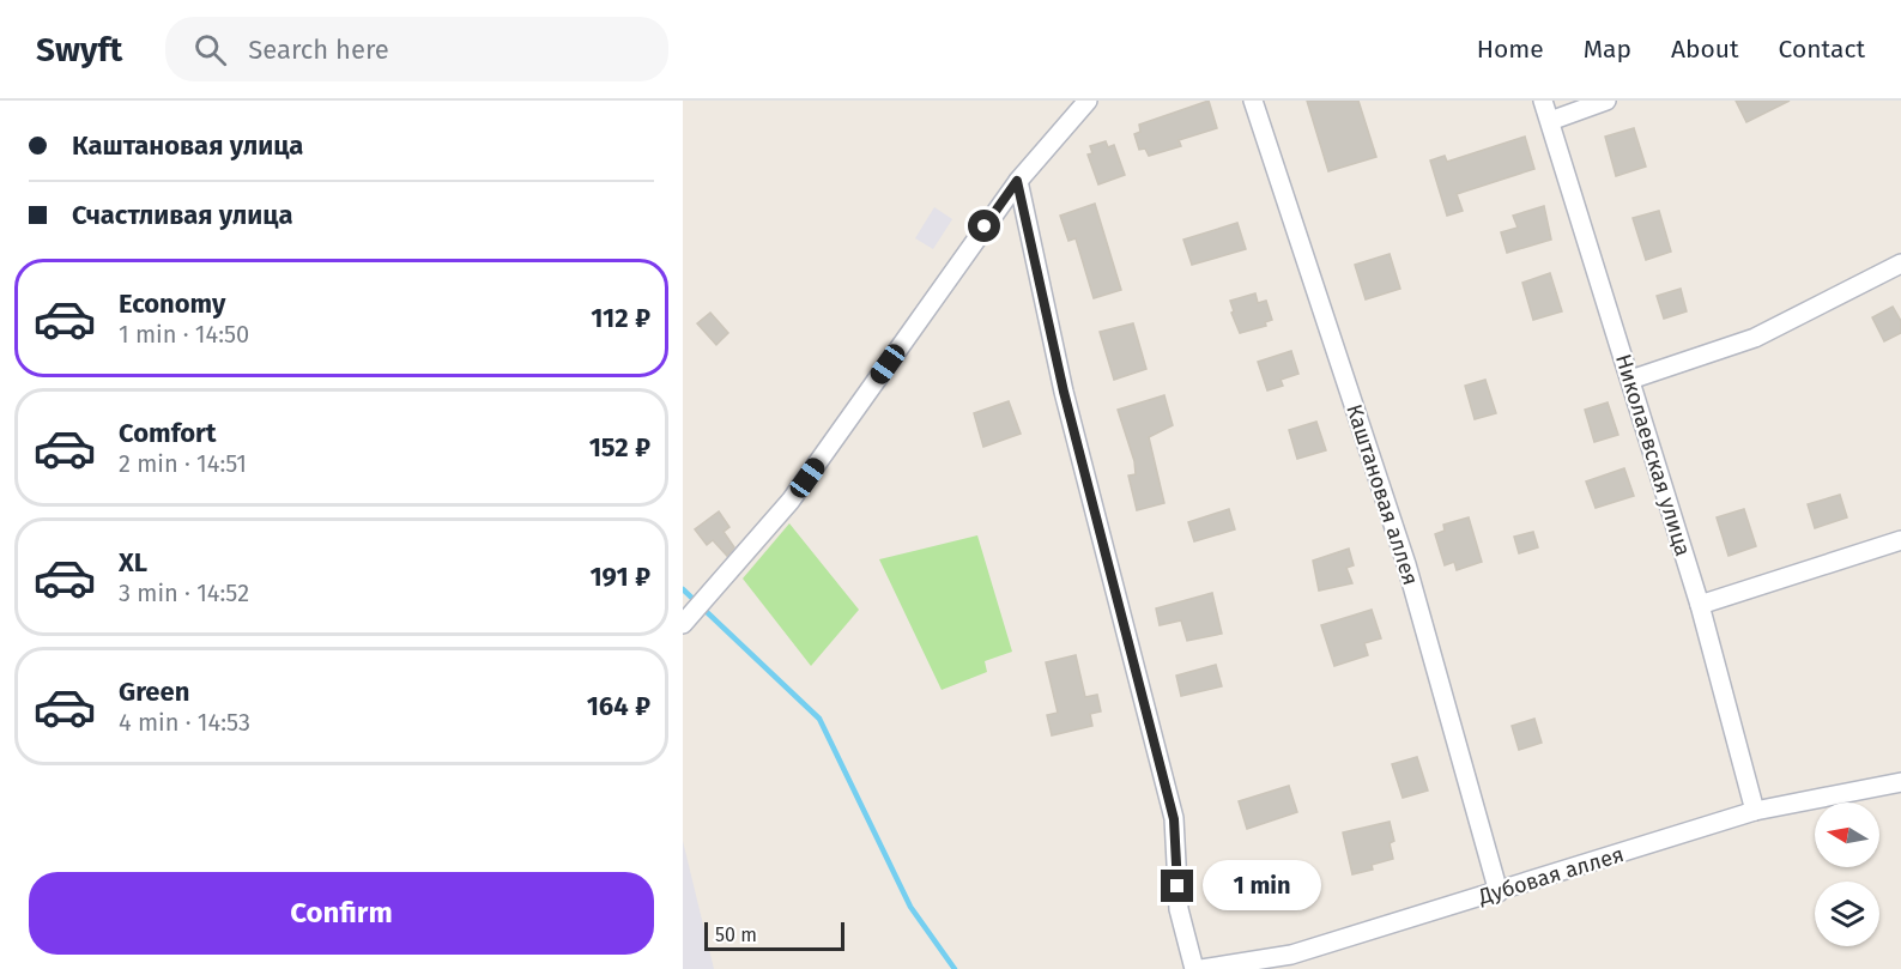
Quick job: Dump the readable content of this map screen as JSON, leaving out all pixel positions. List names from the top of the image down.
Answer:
{
  "streets": {
    "street": ["Николаевская улица", "Каштановая аллея", "Дубовая аллея"]
  },
  "crossings": [
    ["Николаевская улица", "Дубовая аллея"],
    ["Каштановая аллея", "Дубовая аллея"]
  ],
  "scale_bar": "50 m",
  "north": "left",
  "page": {
    "header": "Swyft",
    "search": "Search here",
    "nav": [
      "Home",
      "Map",
      "About",
      "Contact"
    ],
    "banner": ["Каштановая улица", "Счастливая улица"],
    "list": [
      {
        "name": "Economy",
        "note": "1 min · 14:50",
        "value": "112 ₽"
      },
      {
        "name": "Comfort",
        "note": "2 min · 14:51",
        "value": "152 ₽"
      },
      {
        "name": "XL",
        "note": "3 min · 14:52",
        "value": "191 ₽"
      },
      {
        "name": "Green",
        "note": "4 min · 14:53",
        "value": "164 ₽"
      }
    ],
    "buttons": "Confirm",
    "bubble": "1 min",
    "scale": "50 m"
  }
}
